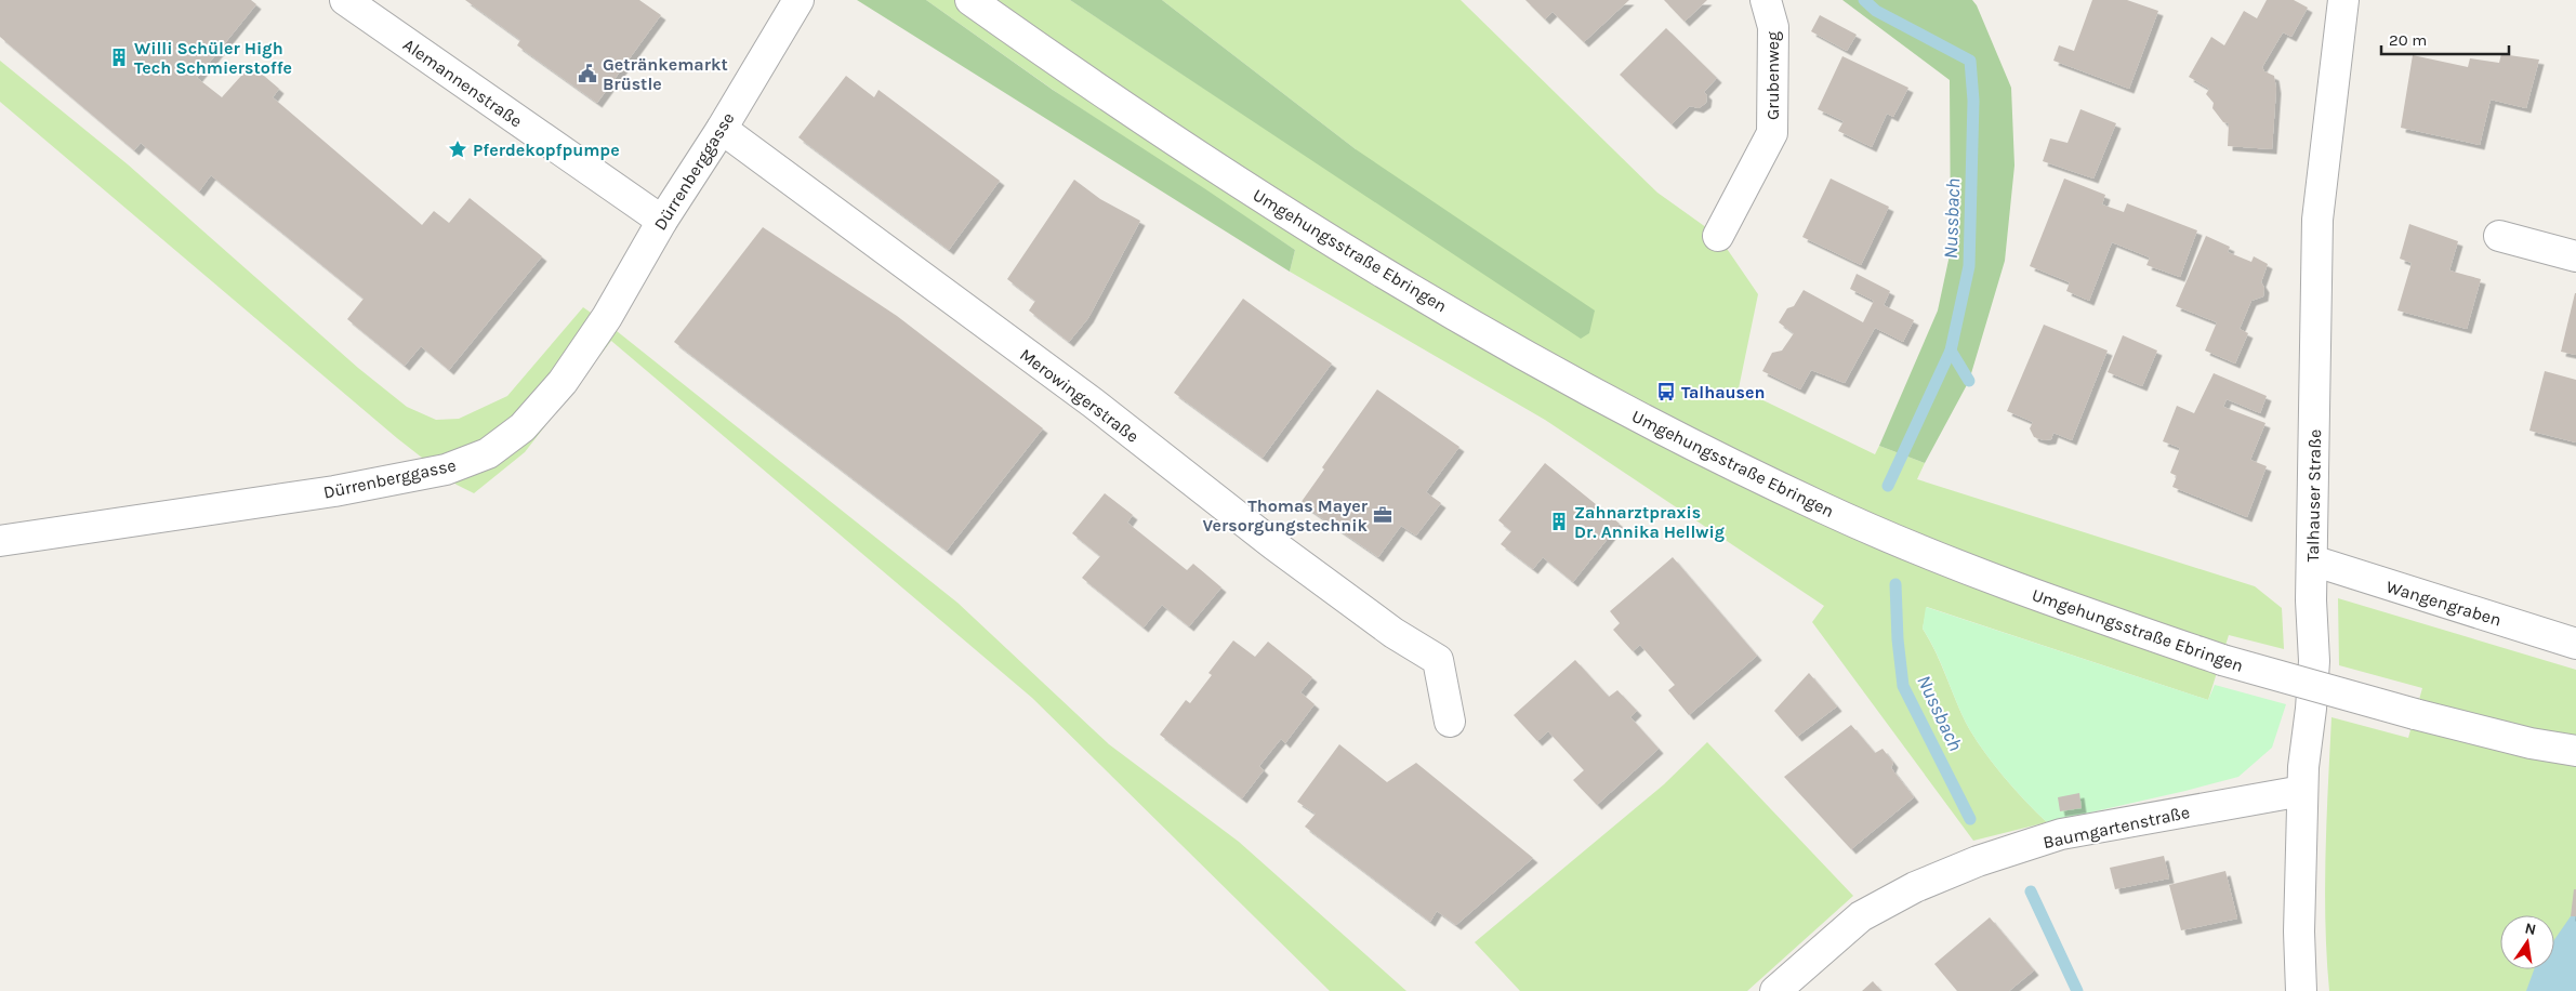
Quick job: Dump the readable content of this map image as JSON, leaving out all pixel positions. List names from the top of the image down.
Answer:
{
  "streets": {
    "street": [
      "Grubenweg",
      "Alemannenstraße",
      "Dürrenberggasse",
      "Umgehungsstraße Ebringen",
      "Merowingerstraße",
      "Talhauser Straße",
      "Wangengraben",
      "Baumgartenstraße"
    ]
  },
  "crossings": [
    ["Alemannenstraße", "Dürrenberggasse"],
    ["Dürrenberggasse", "Merowingerstraße"],
    ["Talhauser Straße", "Wangengraben"],
    ["Talhauser Straße", "Baumgartenstraße"]
  ],
  "water": ["Nussbach"],
  "places": {
    "building": ["Willi Schüler High Tech Schmierstoffe", "Zahnarztpraxis Dr. Annika Hellwig"],
    "public building": ["Getränkemarkt Brüstle"],
    "place": ["Pferdekopfpumpe"],
    "bus stop": ["Talhausen"],
    "office": ["Thomas Mayer Versorgungstechnik"]
  },
  "scale_bar": "20 m",
  "north": "top"
}
